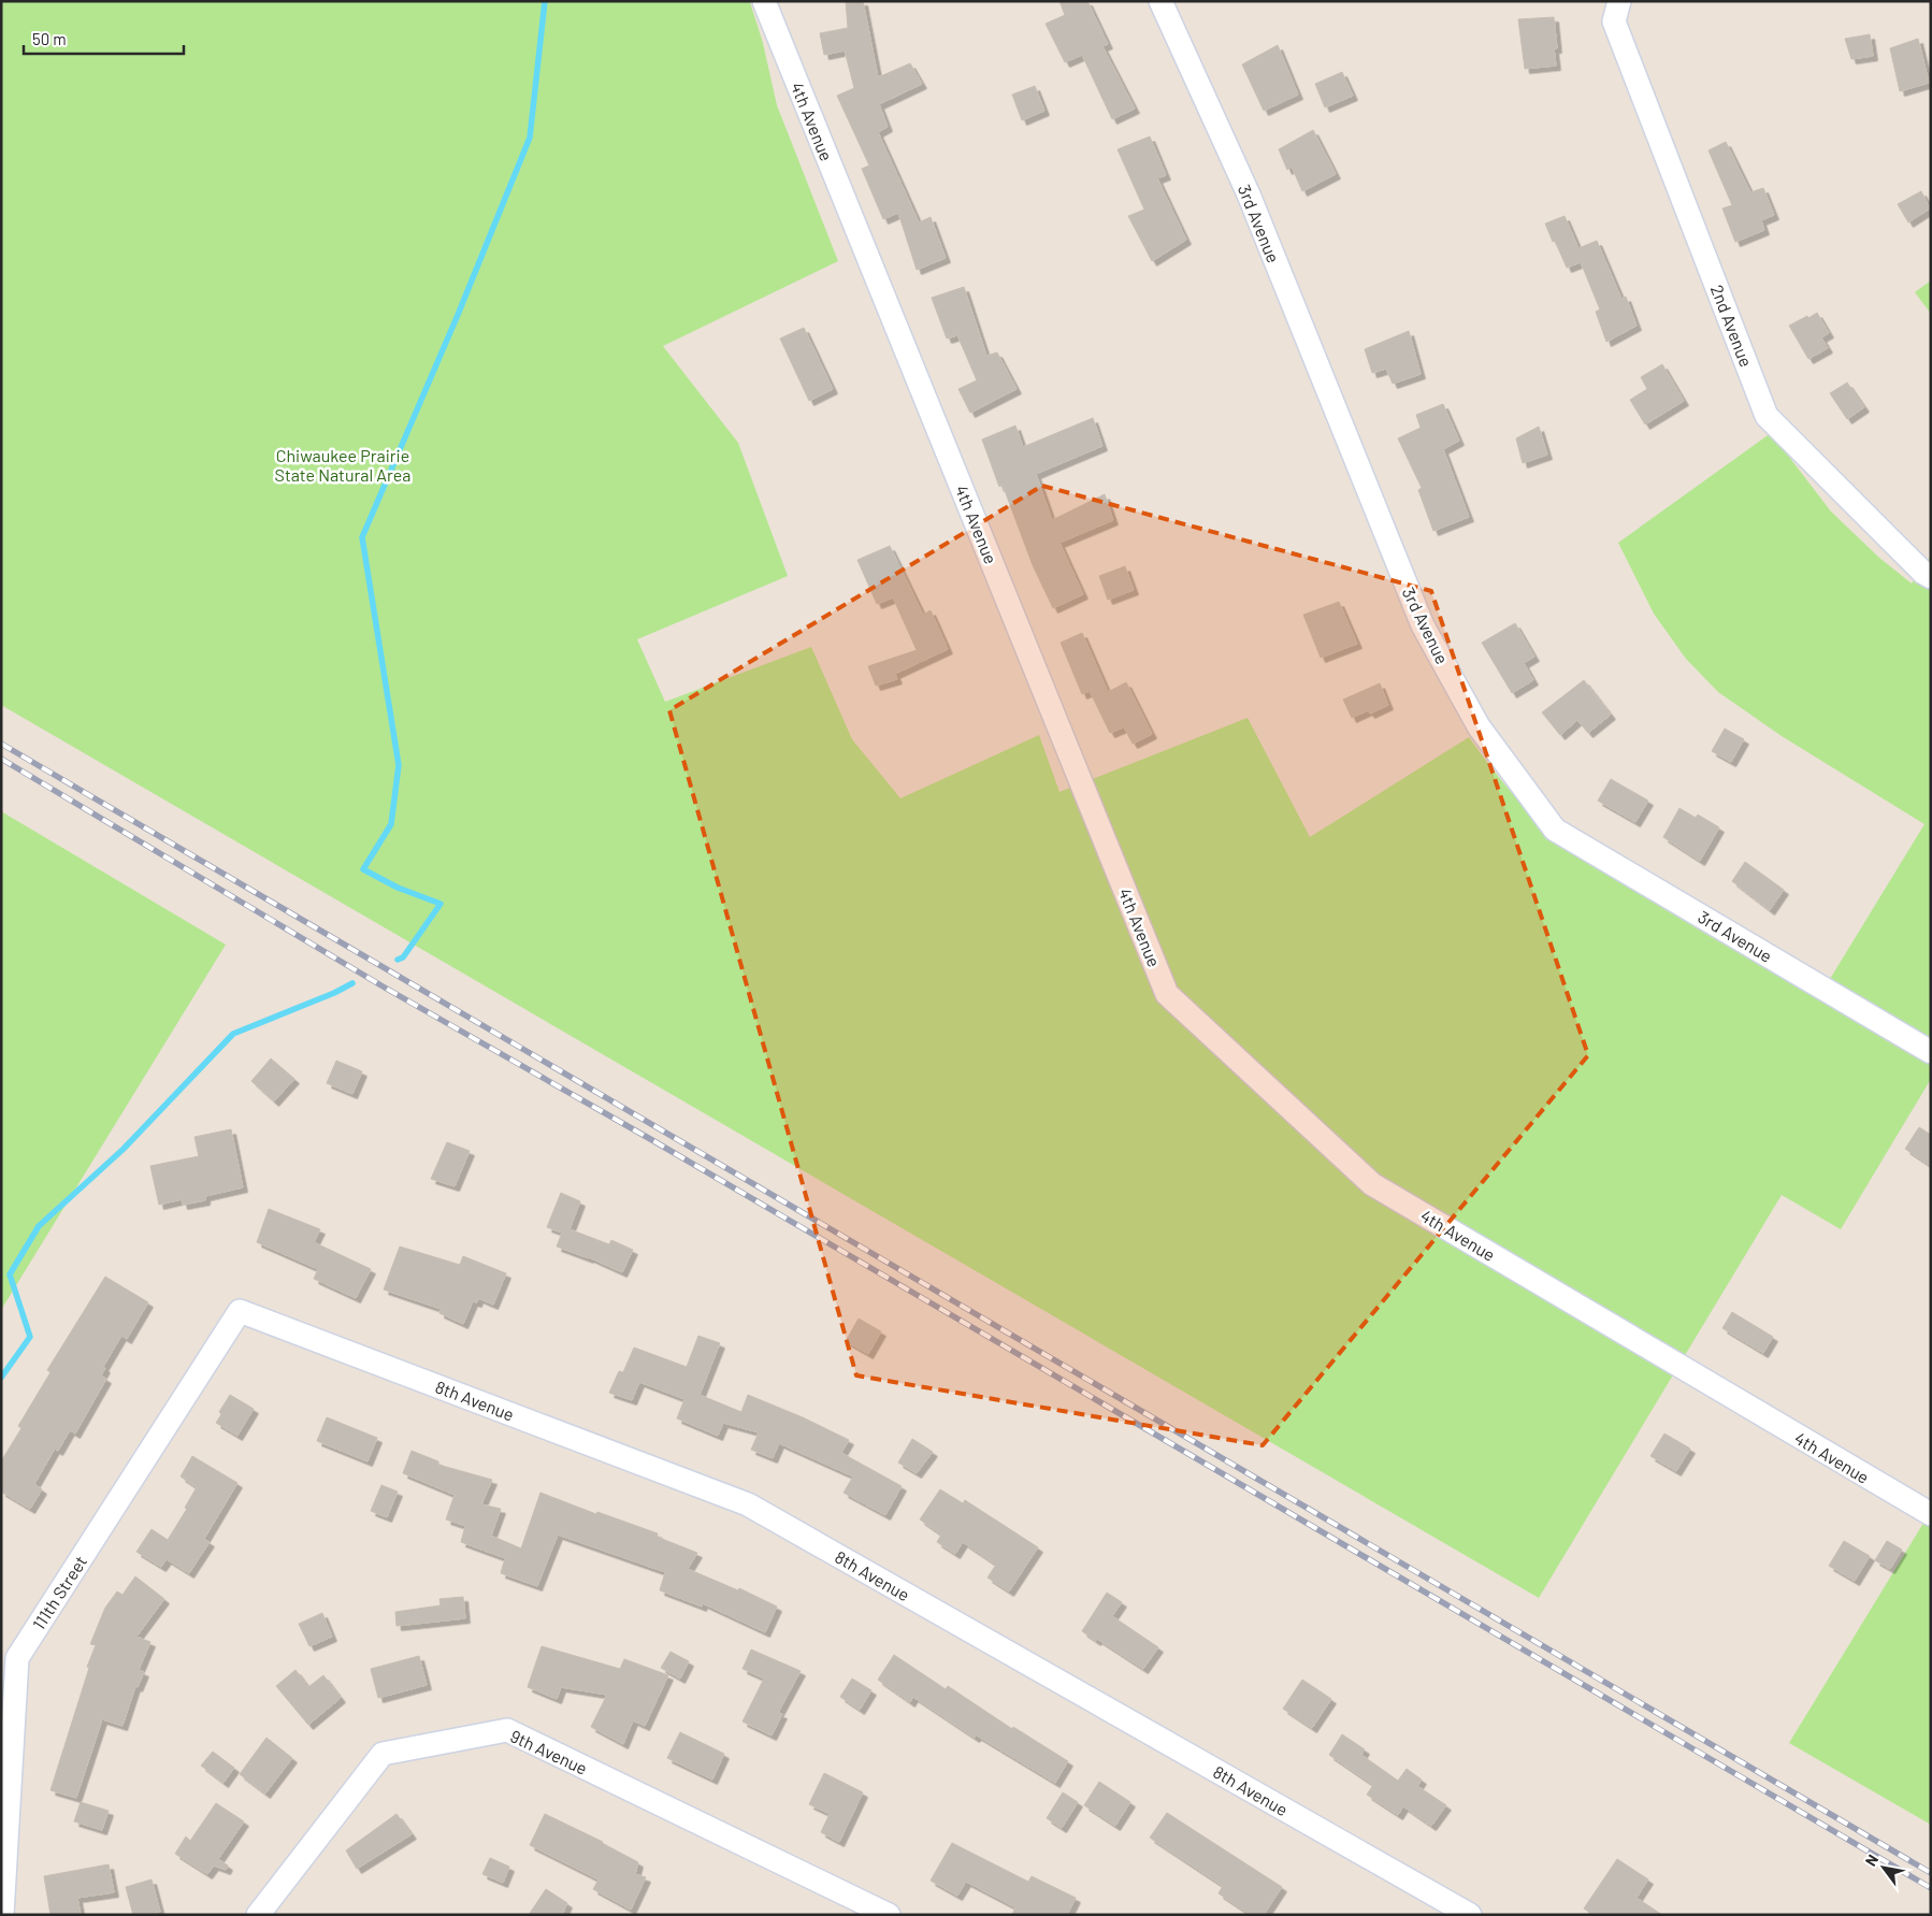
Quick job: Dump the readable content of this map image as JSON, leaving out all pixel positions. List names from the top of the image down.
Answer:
{
  "streets": {
    "street": [
      "4th Avenue",
      "3rd Avenue",
      "2nd Avenue",
      "8th Avenue",
      "111th Street",
      "9th Avenue"
    ]
  },
  "crossings": [
    ["8th Avenue", "111th Street"]
  ],
  "parks": ["Chiwaukee Prairie State Natural Area"],
  "scale_bar": "50 m",
  "north": "top left"
}
